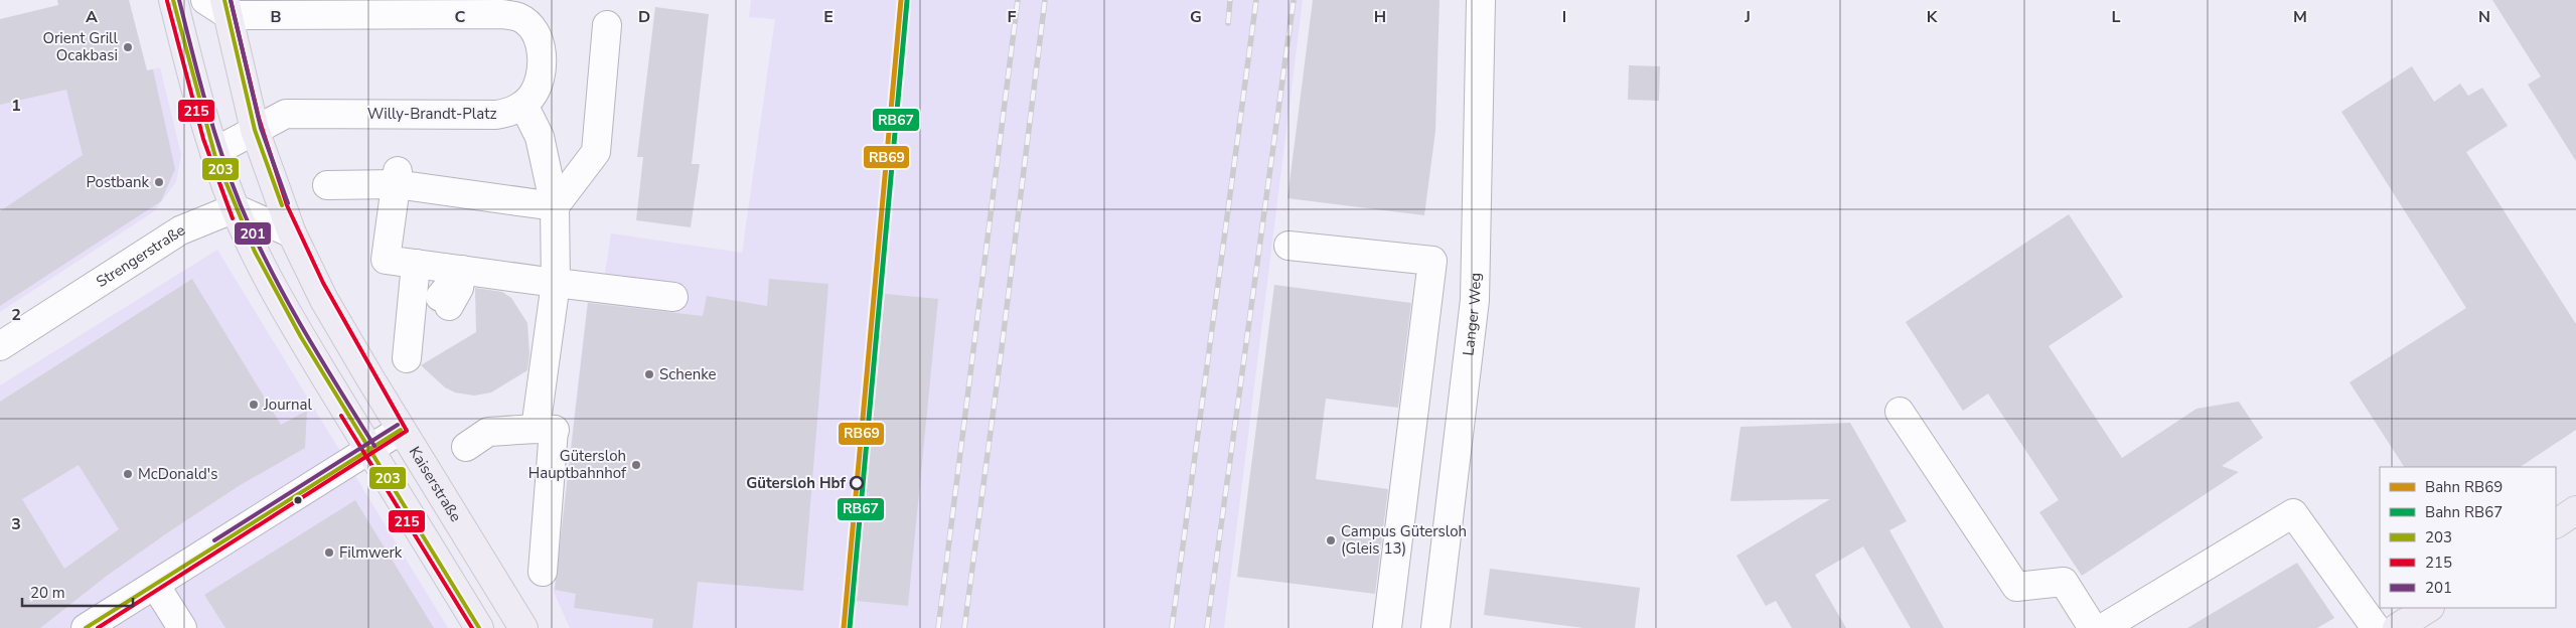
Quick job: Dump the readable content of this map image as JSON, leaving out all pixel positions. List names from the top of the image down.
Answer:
{
  "streets": {
    "main road": ["Kaiserstraße"],
    "street": ["Willy-Brandt-Platz", "Strengerstraße", "Langer Weg"]
  },
  "crossings": [
    ["Willy-Brandt-Platz", "Kaiserstraße"]
  ],
  "places": [
    "Orient Grill Ocakbasi",
    "Postbank",
    "Schenke",
    "Journal",
    "Gütersloh Hauptbahnhof",
    "McDonald's",
    "Gütersloh Hbf",
    "Campus Gütersloh (Gleis 13)",
    "Filmwerk"
  ],
  "lines": [
    "rail line RB69",
    "transit line 203",
    "transit line 215",
    "transit line 201",
    "rail line RB67"
  ],
  "legend": [
    "Bahn RB69",
    "Bahn RB67",
    "203",
    "215",
    "201"
  ],
  "scale_bar": "20 m",
  "grid": {
    "columns": [
      "A",
      "B",
      "C",
      "D",
      "E",
      "F",
      "G",
      "H",
      "I",
      "J",
      "K",
      "L",
      "M",
      "N"
    ],
    "rows": ["1", "2", "3"]
  }
}
